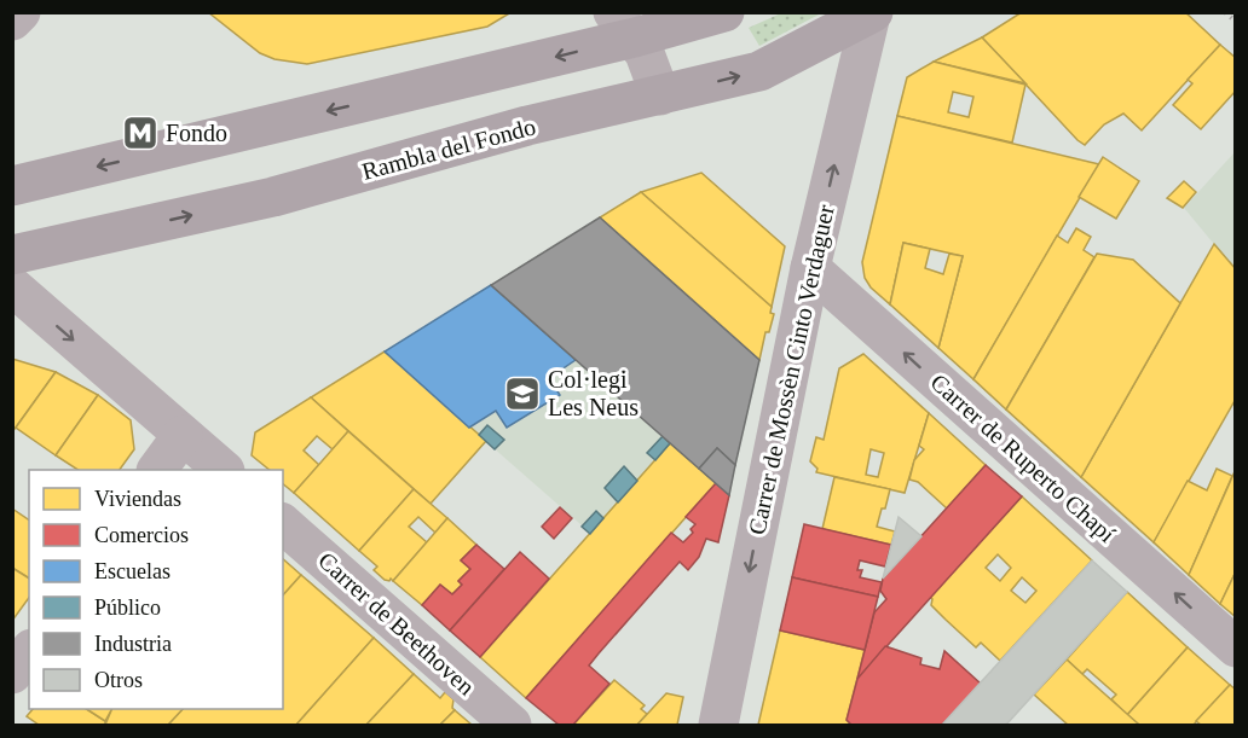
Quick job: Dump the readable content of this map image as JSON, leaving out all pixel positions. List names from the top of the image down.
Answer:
{
  "streets": {
    "street": [
      "Rambla del Fondo",
      "Carrer de Mossèn Cinto Verdaguer",
      "Carrer de Ruperto Chapí",
      "Carrer de Beethoven"
    ]
  },
  "crossings": [
    ["Rambla del Fondo", "Carrer de Mossèn Cinto Verdaguer"],
    ["Carrer de Mossèn Cinto Verdaguer", "Carrer de Ruperto Chapí"]
  ],
  "one_way": ["Carrer de Ruperto Chapí"],
  "places": {
    "metro station": ["Fondo"],
    "school or university": ["Col·legi Les Neus"]
  },
  "legend": [
    "Viviendas",
    "Comercios",
    "Escuelas",
    "Público",
    "Industria",
    "Otros"
  ]
}
